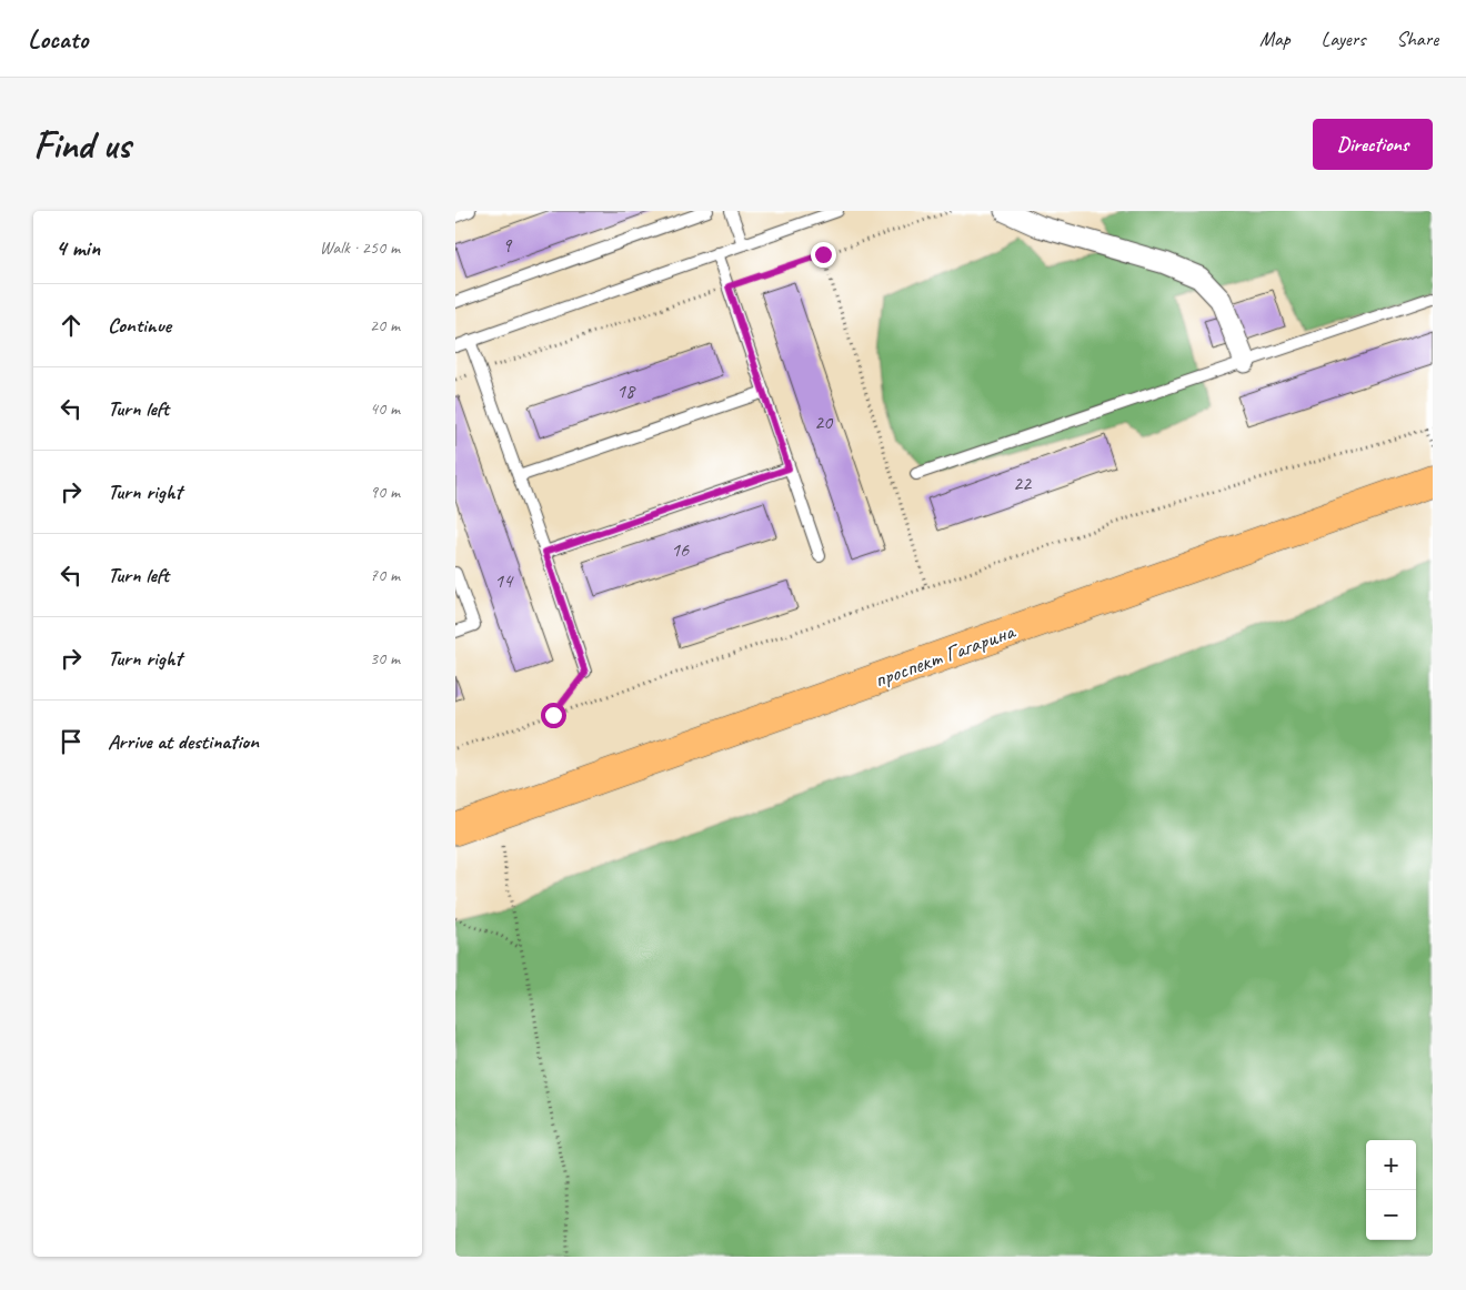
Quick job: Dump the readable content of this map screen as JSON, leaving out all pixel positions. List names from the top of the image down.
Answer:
{
  "streets": {
    "main road": ["проспект Гагарина"]
  },
  "house_numbers": [
    "9",
    "18",
    "20",
    "22",
    "16",
    "14"
  ],
  "page": {
    "header": "Locato",
    "nav": ["Map", "Layers", "Share"],
    "buttons": "Directions",
    "title": "Find us",
    "heading": ["4 min", "Walk · 250 m"],
    "list": [
      ["Continue", "20 m"],
      ["Turn left", "40 m"],
      ["Turn right", "90 m"],
      ["Turn left", "70 m"],
      ["Turn right", "30 m"],
      "Arrive at destination"
    ],
    "map_buttons": ["+", "−"]
  }
}
